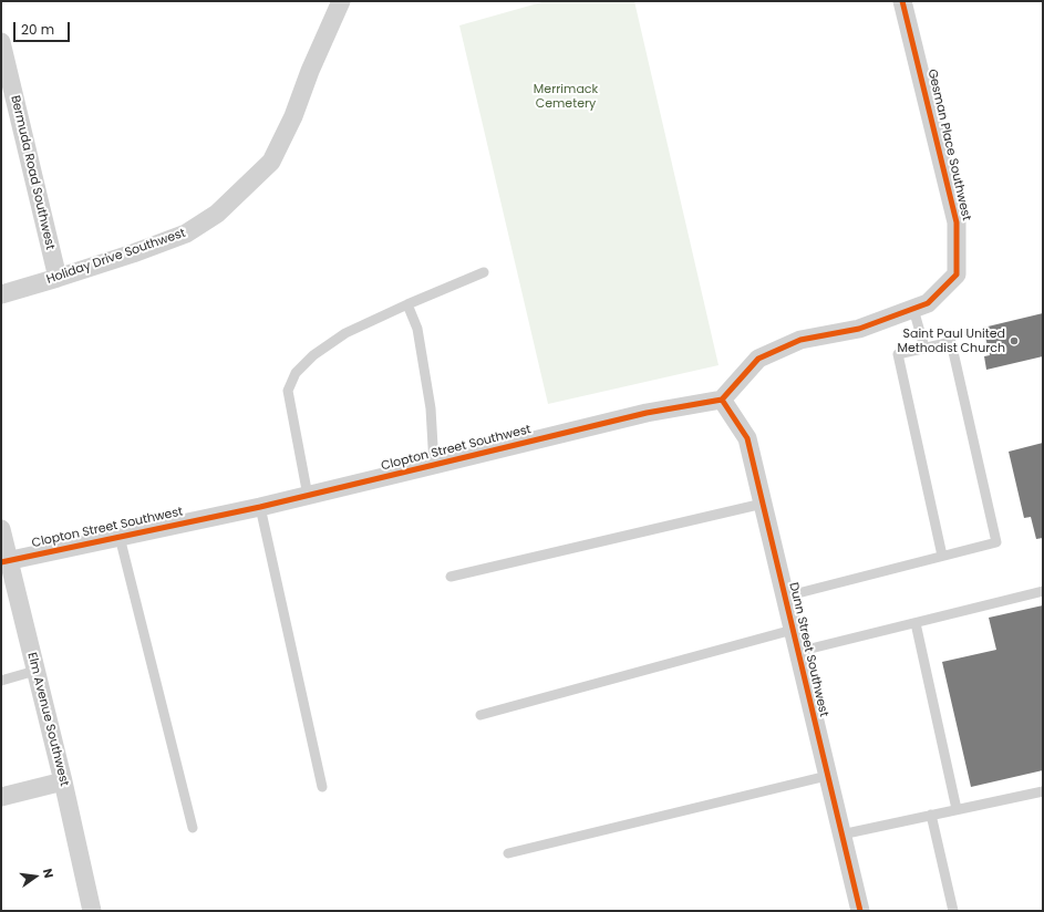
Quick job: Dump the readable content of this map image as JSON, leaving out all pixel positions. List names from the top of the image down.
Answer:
{
  "streets": {
    "street": [
      "Gesman Place Southwest",
      "Bermuda Road Southwest",
      "Holiday Drive Southwest",
      "Clopton Street Southwest",
      "Dunn Street Southwest",
      "Elm Avenue Southwest"
    ]
  },
  "crossings": [
    ["Bermuda Road Southwest", "Holiday Drive Southwest"],
    ["Clopton Street Southwest", "Dunn Street Southwest"],
    ["Clopton Street Southwest", "Elm Avenue Southwest"]
  ],
  "parks": ["Merrimack Cemetery"],
  "places": ["Saint Paul United Methodist Church"],
  "scale_bar": "20 m",
  "north": "right"
}
